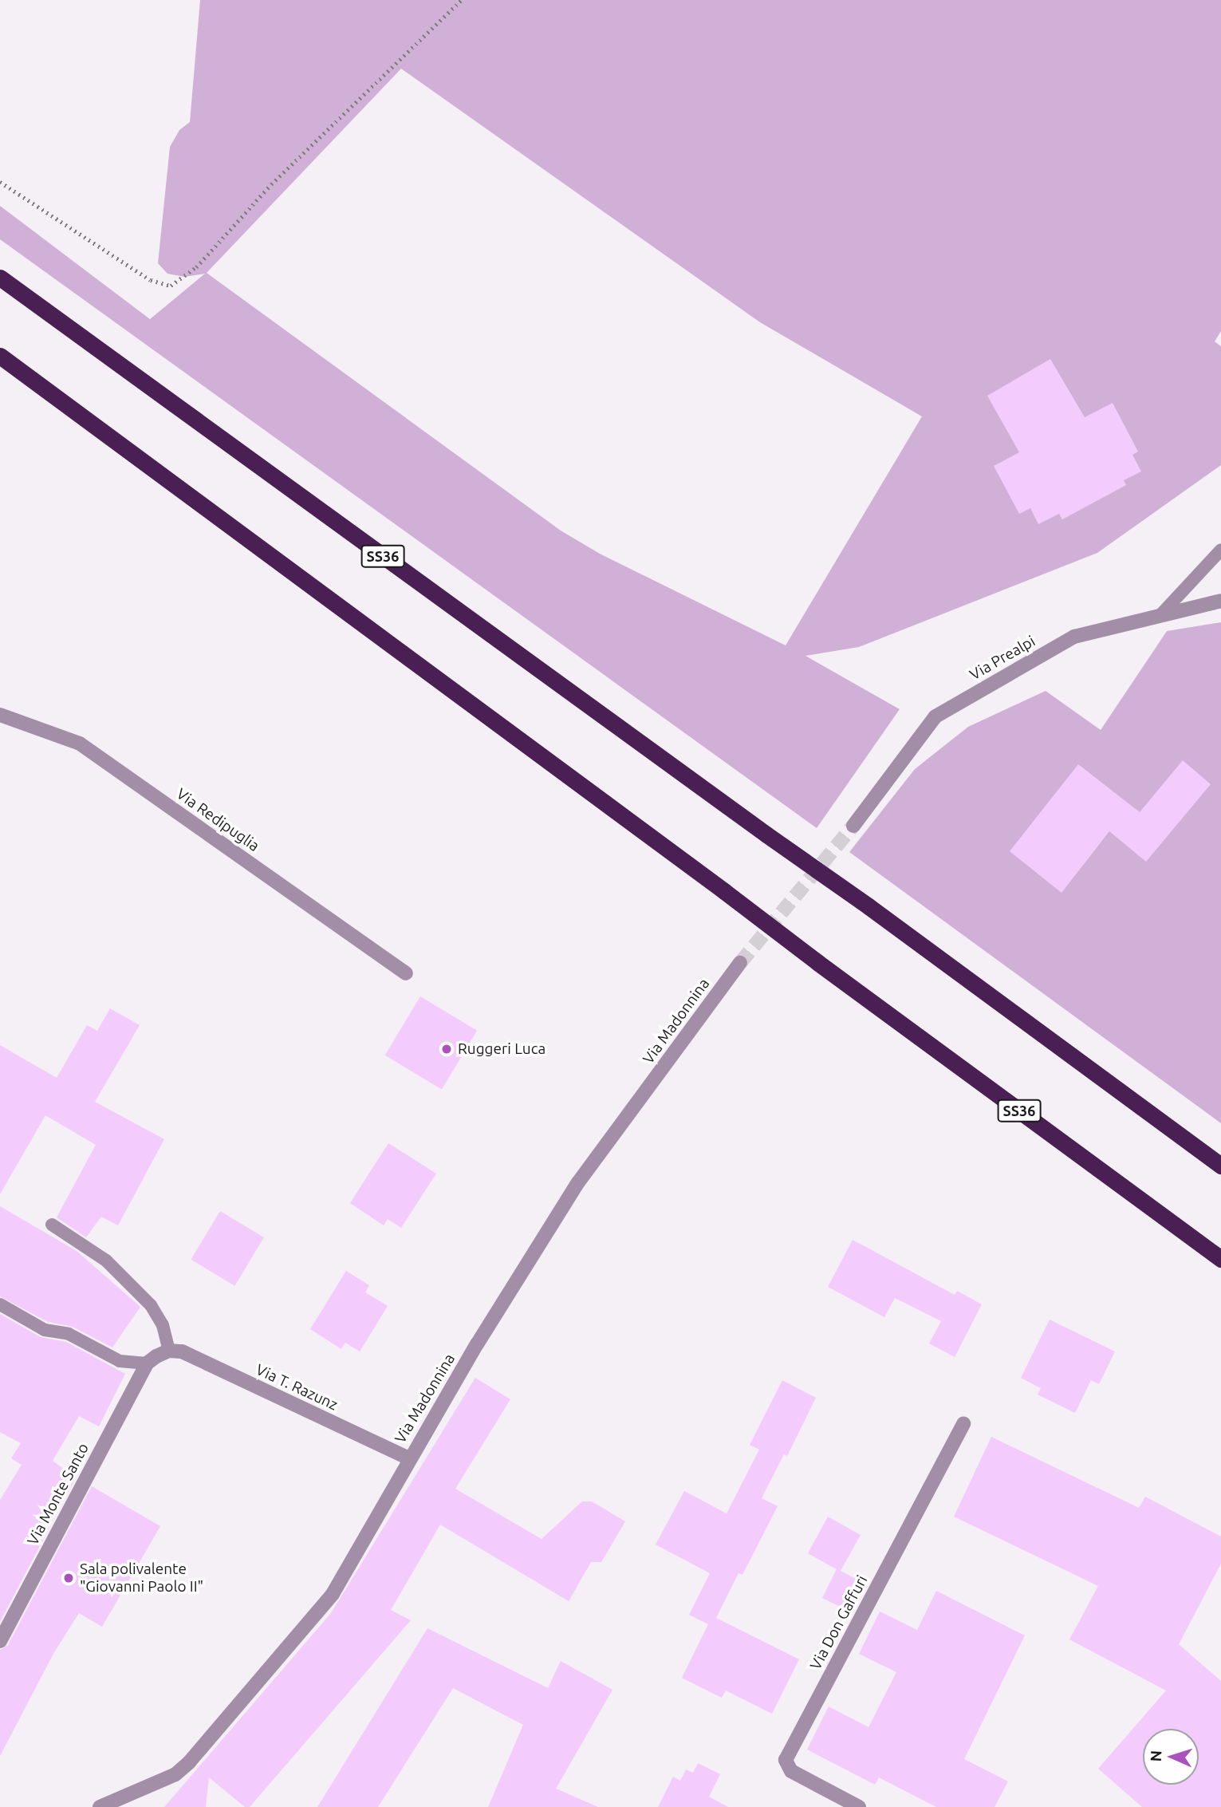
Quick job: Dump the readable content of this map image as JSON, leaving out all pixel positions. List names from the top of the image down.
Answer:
{
  "streets": {
    "highway": ["SS36"],
    "street": [
      "Via Prealpi",
      "Via Redipuglia",
      "Via Madonnina",
      "Via T. Razunz",
      "Via Monte Santo",
      "Via Don Gaffuri"
    ]
  },
  "crossings": [
    ["Via Madonnina", "Via T. Razunz"]
  ],
  "places": ["Ruggeri Luca", "Sala polivalente \"Giovanni Paolo II\""],
  "north": "left"
}
